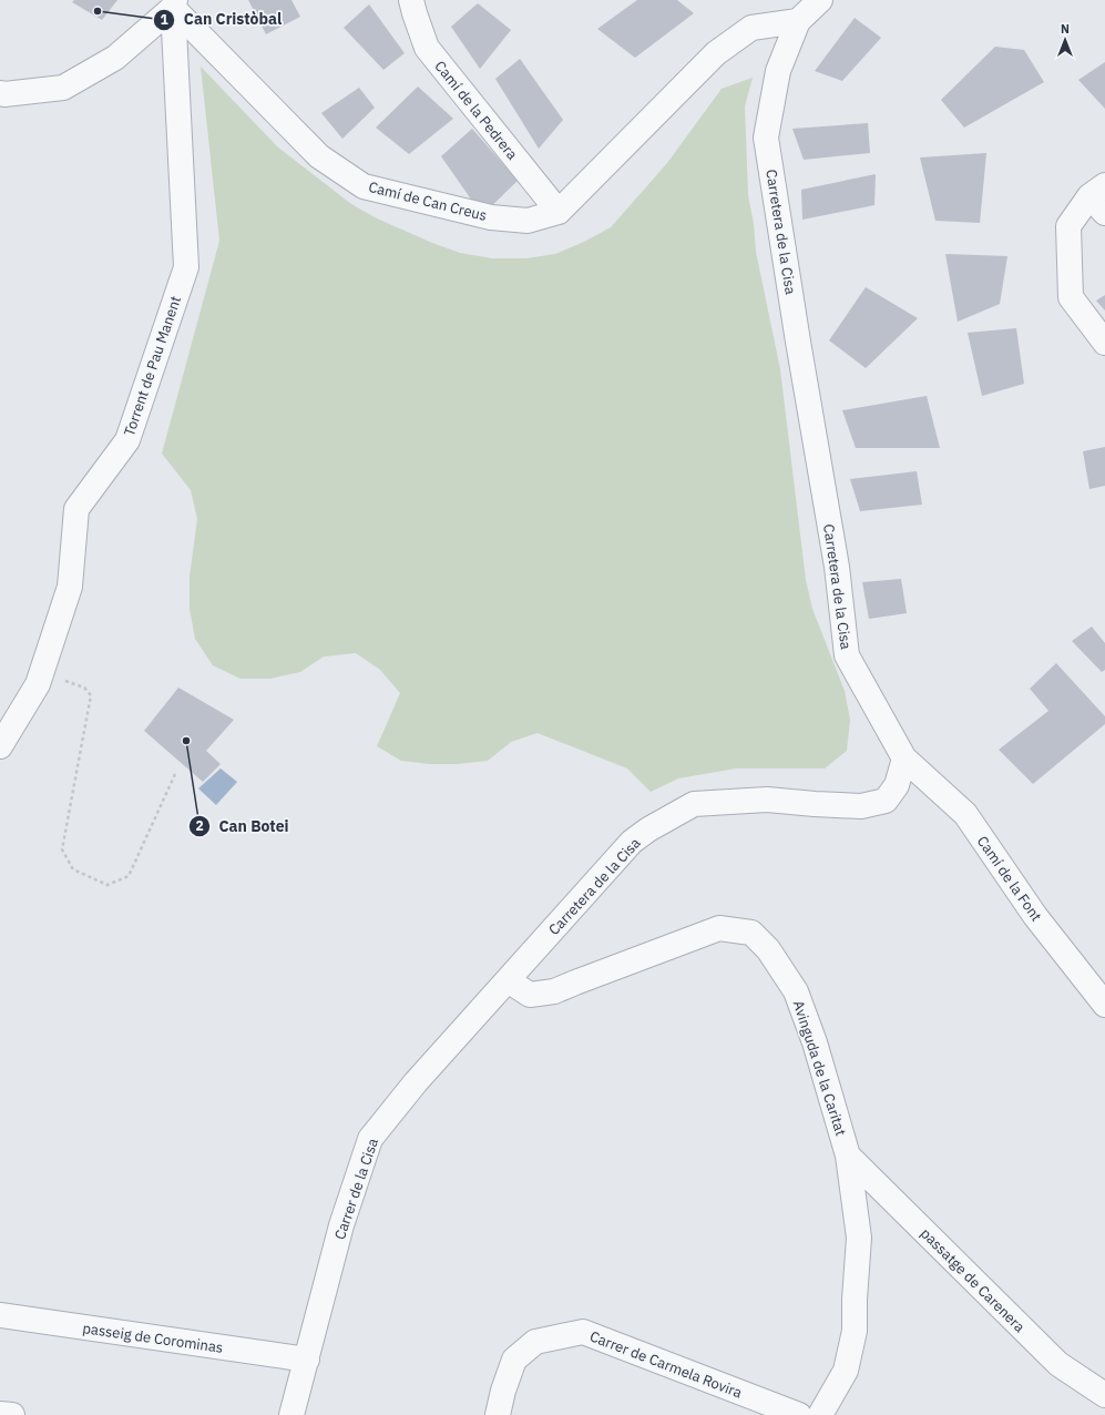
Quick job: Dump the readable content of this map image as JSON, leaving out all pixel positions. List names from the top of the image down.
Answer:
{
  "streets": {
    "street": [
      "Camí de la Pedrera",
      "Camí de Can Creus",
      "Carretera de la Cisa",
      "Torrent de Pau Manent",
      "Camí de la Font",
      "Avinguda de la Caritat",
      "Carrer de la Cisa",
      "passatge de Carenera",
      "passeig de Corominas",
      "Carrer de Carmela Rovira"
    ]
  },
  "crossings": [
    ["Camí de la Pedrera", "Camí de Can Creus"],
    ["Camí de Can Creus", "Torrent de Pau Manent"],
    ["Carretera de la Cisa", "Camí de la Font"],
    ["Carretera de la Cisa", "Avinguda de la Caritat"],
    ["Carretera de la Cisa", "Carrer de la Cisa"],
    ["Avinguda de la Caritat", "Carrer de la Cisa"],
    ["Avinguda de la Caritat", "passatge de Carenera"],
    ["Carrer de la Cisa", "passeig de Corominas"]
  ],
  "places": ["Can Cristòbal", "Can Botei"],
  "north": "top"
}
